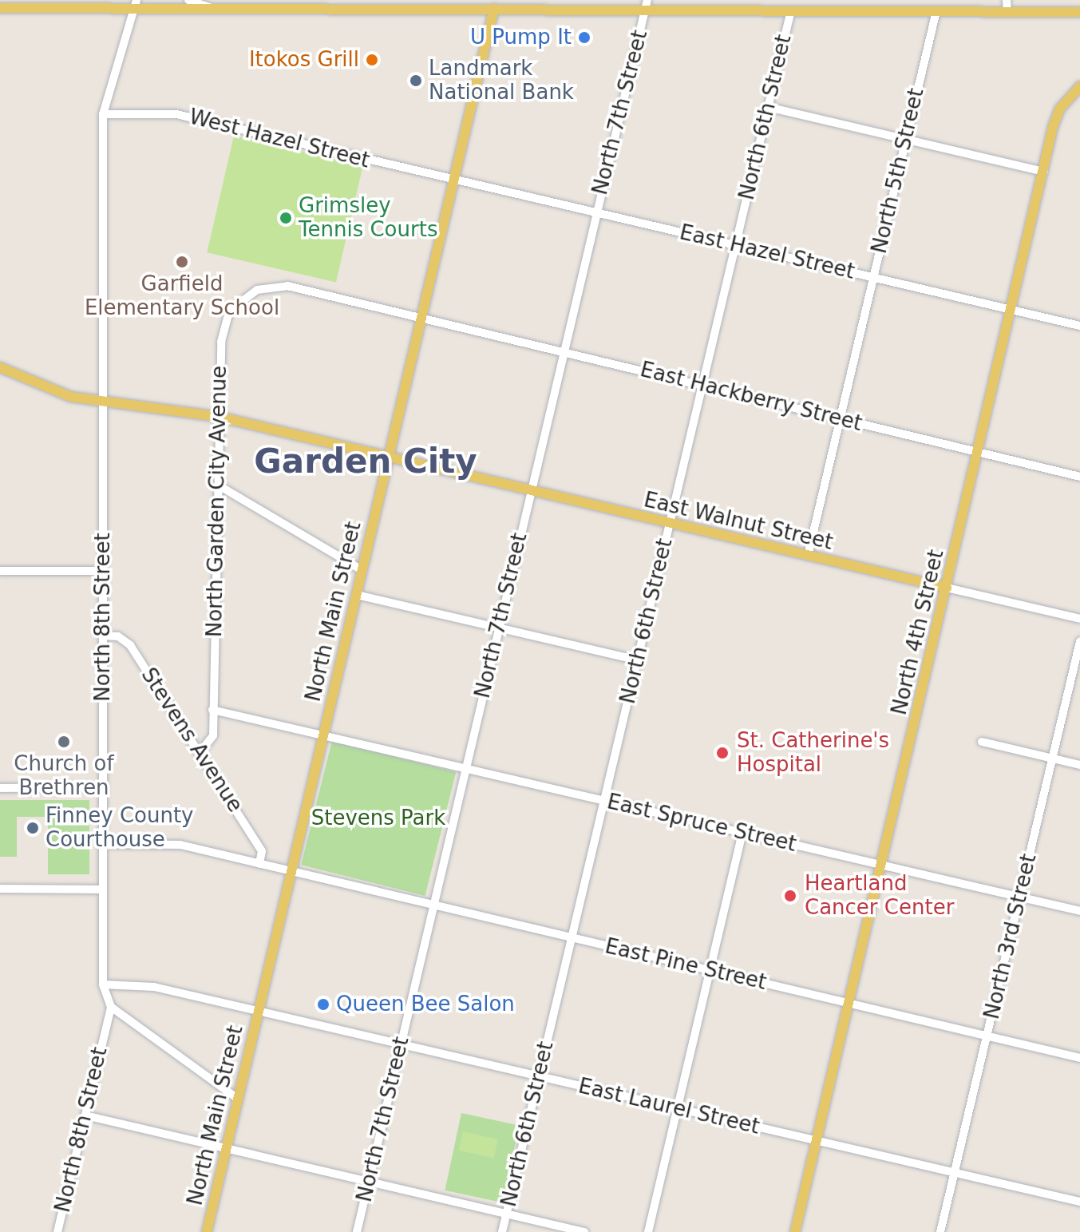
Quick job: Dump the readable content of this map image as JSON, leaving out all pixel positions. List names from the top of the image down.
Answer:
{
  "streets": {
    "main road": ["East Walnut Street", "North Main Street", "North 4th Street"],
    "street": [
      "North 7th Street",
      "North 6th Street",
      "West Hazel Street",
      "North 5th Street",
      "East Hazel Street",
      "East Hackberry Street",
      "North Garden City Avenue",
      "North 8th Street",
      "Stevens Avenue",
      "East Spruce Street",
      "North 3rd Street",
      "East Pine Street",
      "East Laurel Street"
    ]
  },
  "crossings": [
    ["North 7th Street", "East Hazel Street"],
    ["North 7th Street", "East Hackberry Street"],
    ["North 7th Street", "East Walnut Street"],
    ["North 7th Street", "East Spruce Street"],
    ["North 7th Street", "East Pine Street"],
    ["North 7th Street", "East Laurel Street"],
    ["North 6th Street", "East Hazel Street"],
    ["North 6th Street", "East Hackberry Street"],
    ["North 6th Street", "East Walnut Street"],
    ["North 6th Street", "East Spruce Street"],
    ["North 6th Street", "East Pine Street"],
    ["North 6th Street", "East Laurel Street"],
    ["West Hazel Street", "East Hazel Street"],
    ["West Hazel Street", "North Main Street"],
    ["West Hazel Street", "North 8th Street"],
    ["North 5th Street", "East Hazel Street"],
    ["North 5th Street", "East Hackberry Street"],
    ["North 5th Street", "East Walnut Street"],
    ["East Hazel Street", "North Main Street"],
    ["East Hazel Street", "North 4th Street"],
    ["East Hackberry Street", "North Garden City Avenue"],
    ["East Hackberry Street", "North Main Street"],
    ["East Hackberry Street", "North 4th Street"],
    ["North Garden City Avenue", "East Walnut Street"],
    ["North Garden City Avenue", "Stevens Avenue"],
    ["North Garden City Avenue", "East Spruce Street"],
    ["East Walnut Street", "North Main Street"],
    ["East Walnut Street", "North 8th Street"],
    ["East Walnut Street", "North 4th Street"],
    ["North Main Street", "East Spruce Street"],
    ["North Main Street", "East Pine Street"],
    ["North Main Street", "East Laurel Street"],
    ["North 8th Street", "Stevens Avenue"],
    ["North 8th Street", "East Pine Street"],
    ["North 8th Street", "East Laurel Street"],
    ["North 4th Street", "East Spruce Street"],
    ["North 4th Street", "East Pine Street"],
    ["North 4th Street", "East Laurel Street"],
    ["Stevens Avenue", "East Pine Street"],
    ["East Spruce Street", "North 3rd Street"],
    ["North 3rd Street", "East Pine Street"],
    ["North 3rd Street", "East Laurel Street"]
  ],
  "districts": ["Garden City"],
  "parks": ["Stevens Park"],
  "places": [
    "U Pump It",
    "Itokos Grill",
    "Landmark National Bank",
    "Grimsley Tennis Courts",
    "Garfield Elementary School",
    "Church of Brethren",
    "St. Catherine's Hospital",
    "Finney County Courthouse",
    "Heartland Cancer Center",
    "Queen Bee Salon"
  ]
}
